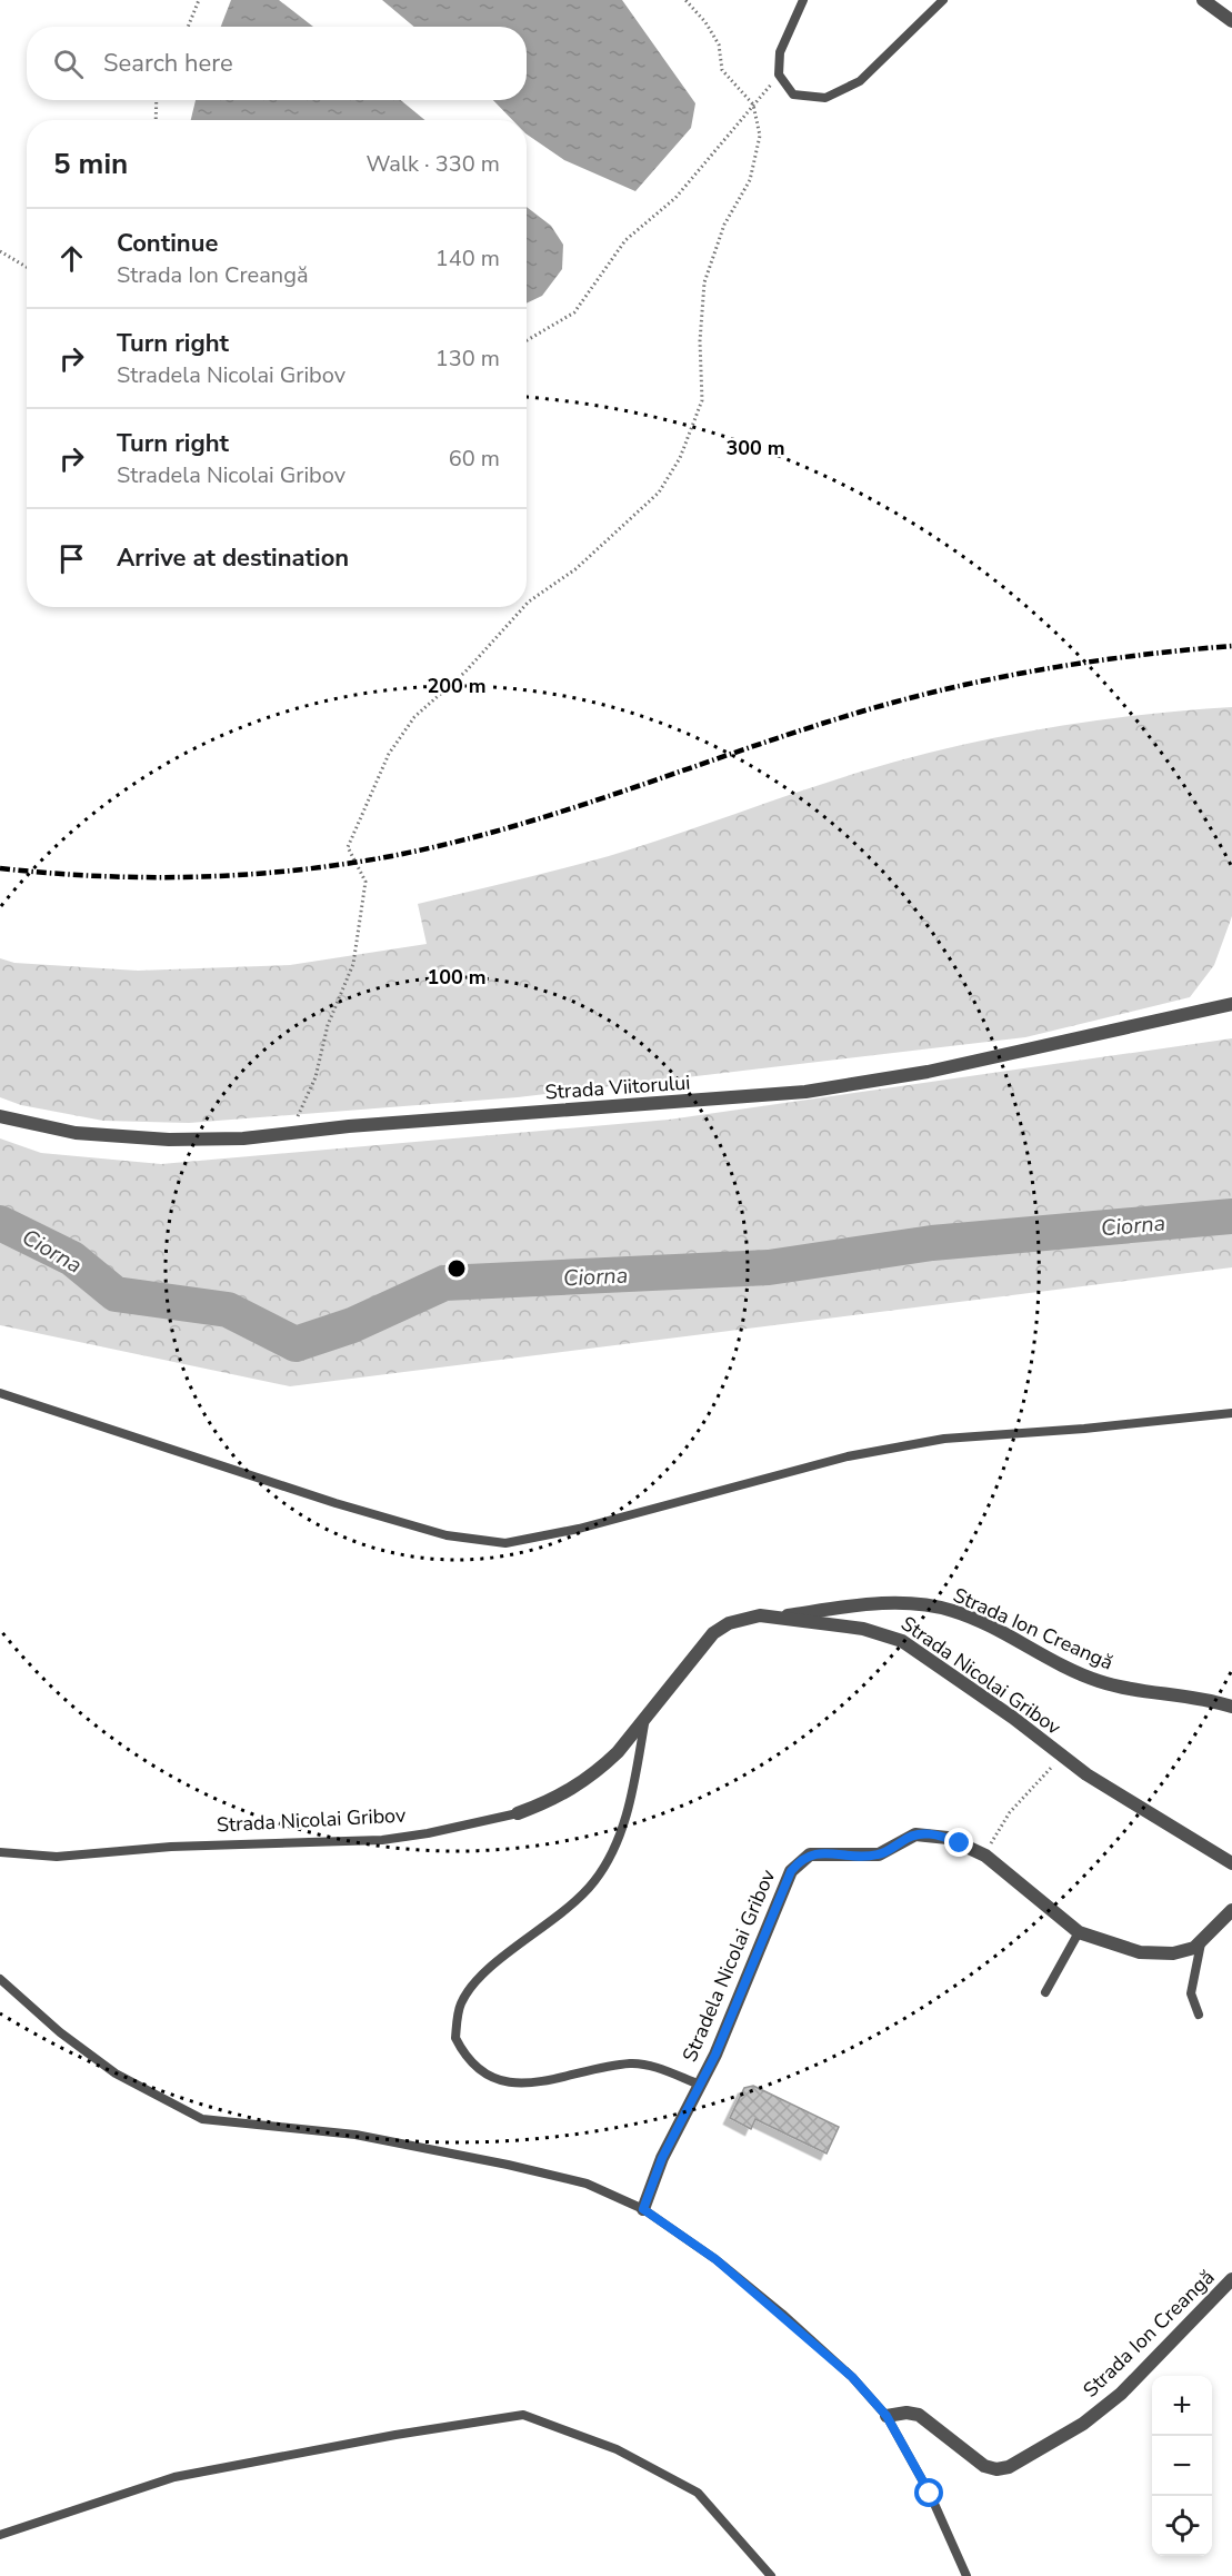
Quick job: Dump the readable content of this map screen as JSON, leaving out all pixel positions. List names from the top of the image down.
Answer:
{
  "streets": {
    "street": [
      "Strada Viitorului",
      "Strada Ion Creangă",
      "Strada Nicolai Gribov",
      "Stradela Nicolai Gribov"
    ]
  },
  "crossings": [
    ["Strada Ion Creangă", "Strada Nicolai Gribov"],
    ["Strada Nicolai Gribov", "Stradela Nicolai Gribov"]
  ],
  "water": ["Ciorna"],
  "page": {
    "search": "Search here",
    "heading": ["5 min", "Walk · 330 m"],
    "list": [
      ["Continue", "Strada Ion Creangă", "140 m"],
      ["Turn right", "Stradela Nicolai Gribov", "130 m"],
      ["Turn right", "Stradela Nicolai Gribov", "60 m"],
      "Arrive at destination"
    ],
    "map_buttons": ["+", "−"]
  },
  "rings": ["300 m", "200 m", "100 m"]
}
